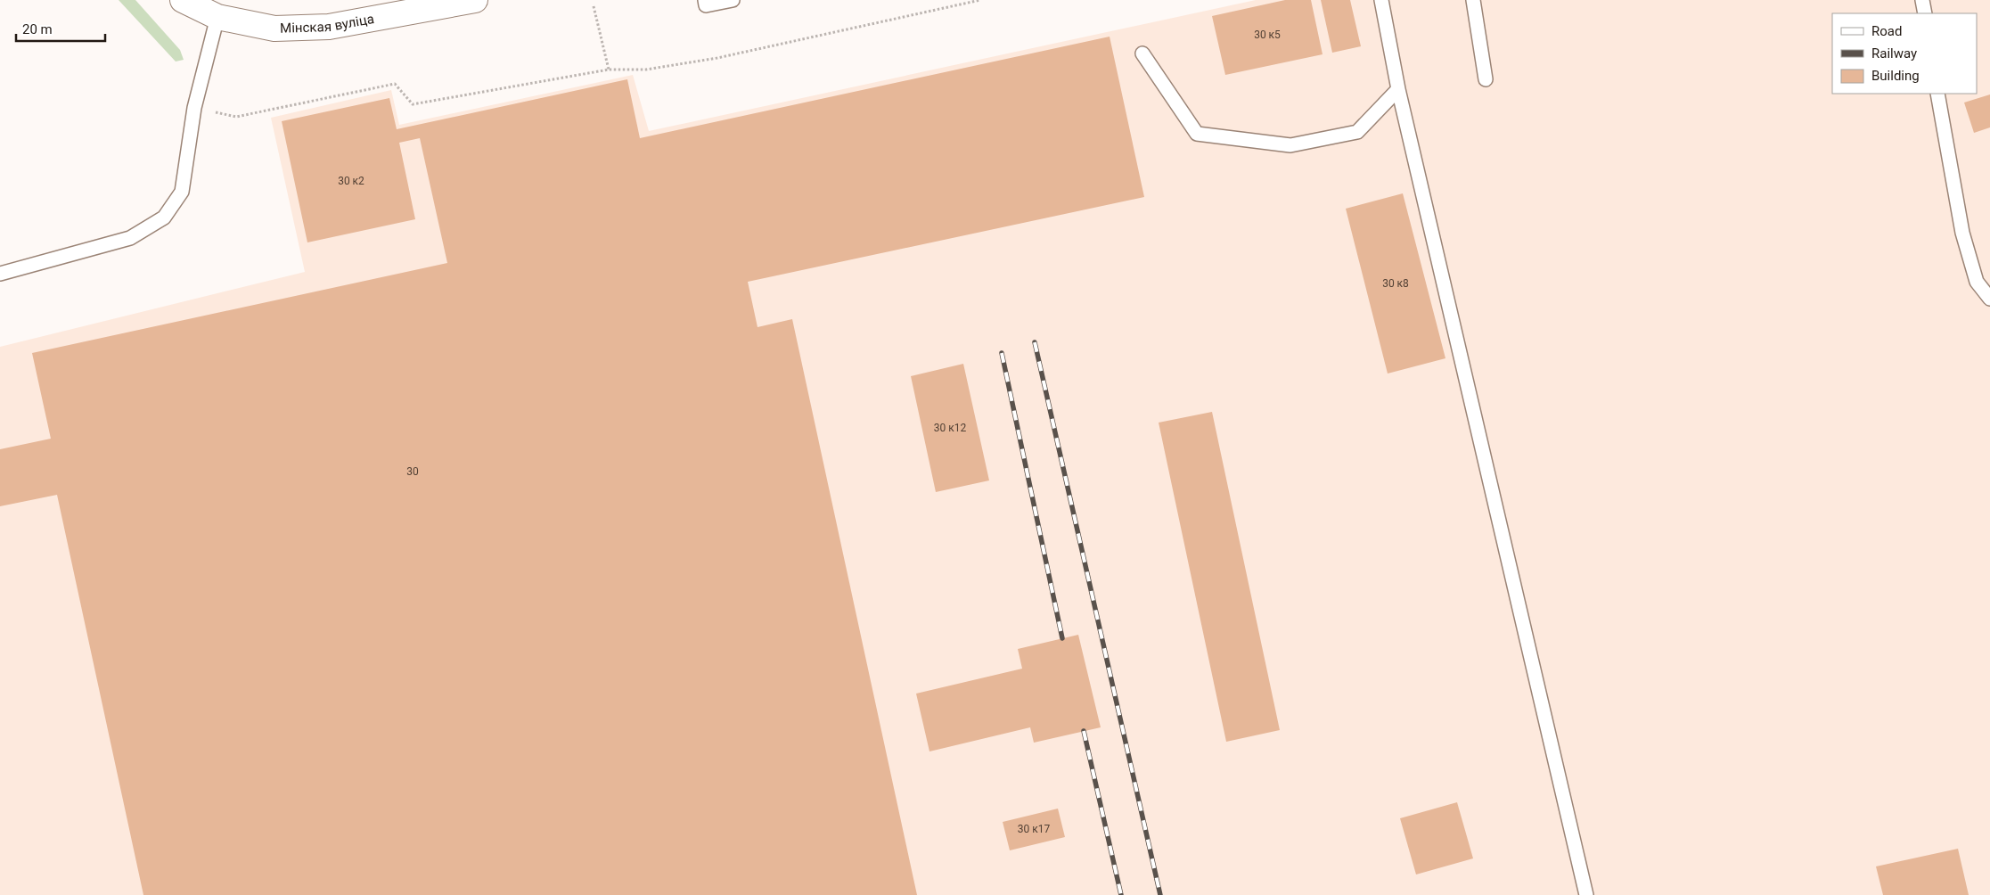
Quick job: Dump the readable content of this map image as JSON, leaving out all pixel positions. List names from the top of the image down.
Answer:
{
  "streets": {
    "main road": ["Мінская вуліца"]
  },
  "house_numbers": [
    "30 к5",
    "30 к2",
    "30 к8",
    "30 к12",
    "30",
    "30 к17"
  ],
  "legend": ["Road", "Railway", "Building"],
  "scale_bar": "20 m"
}
